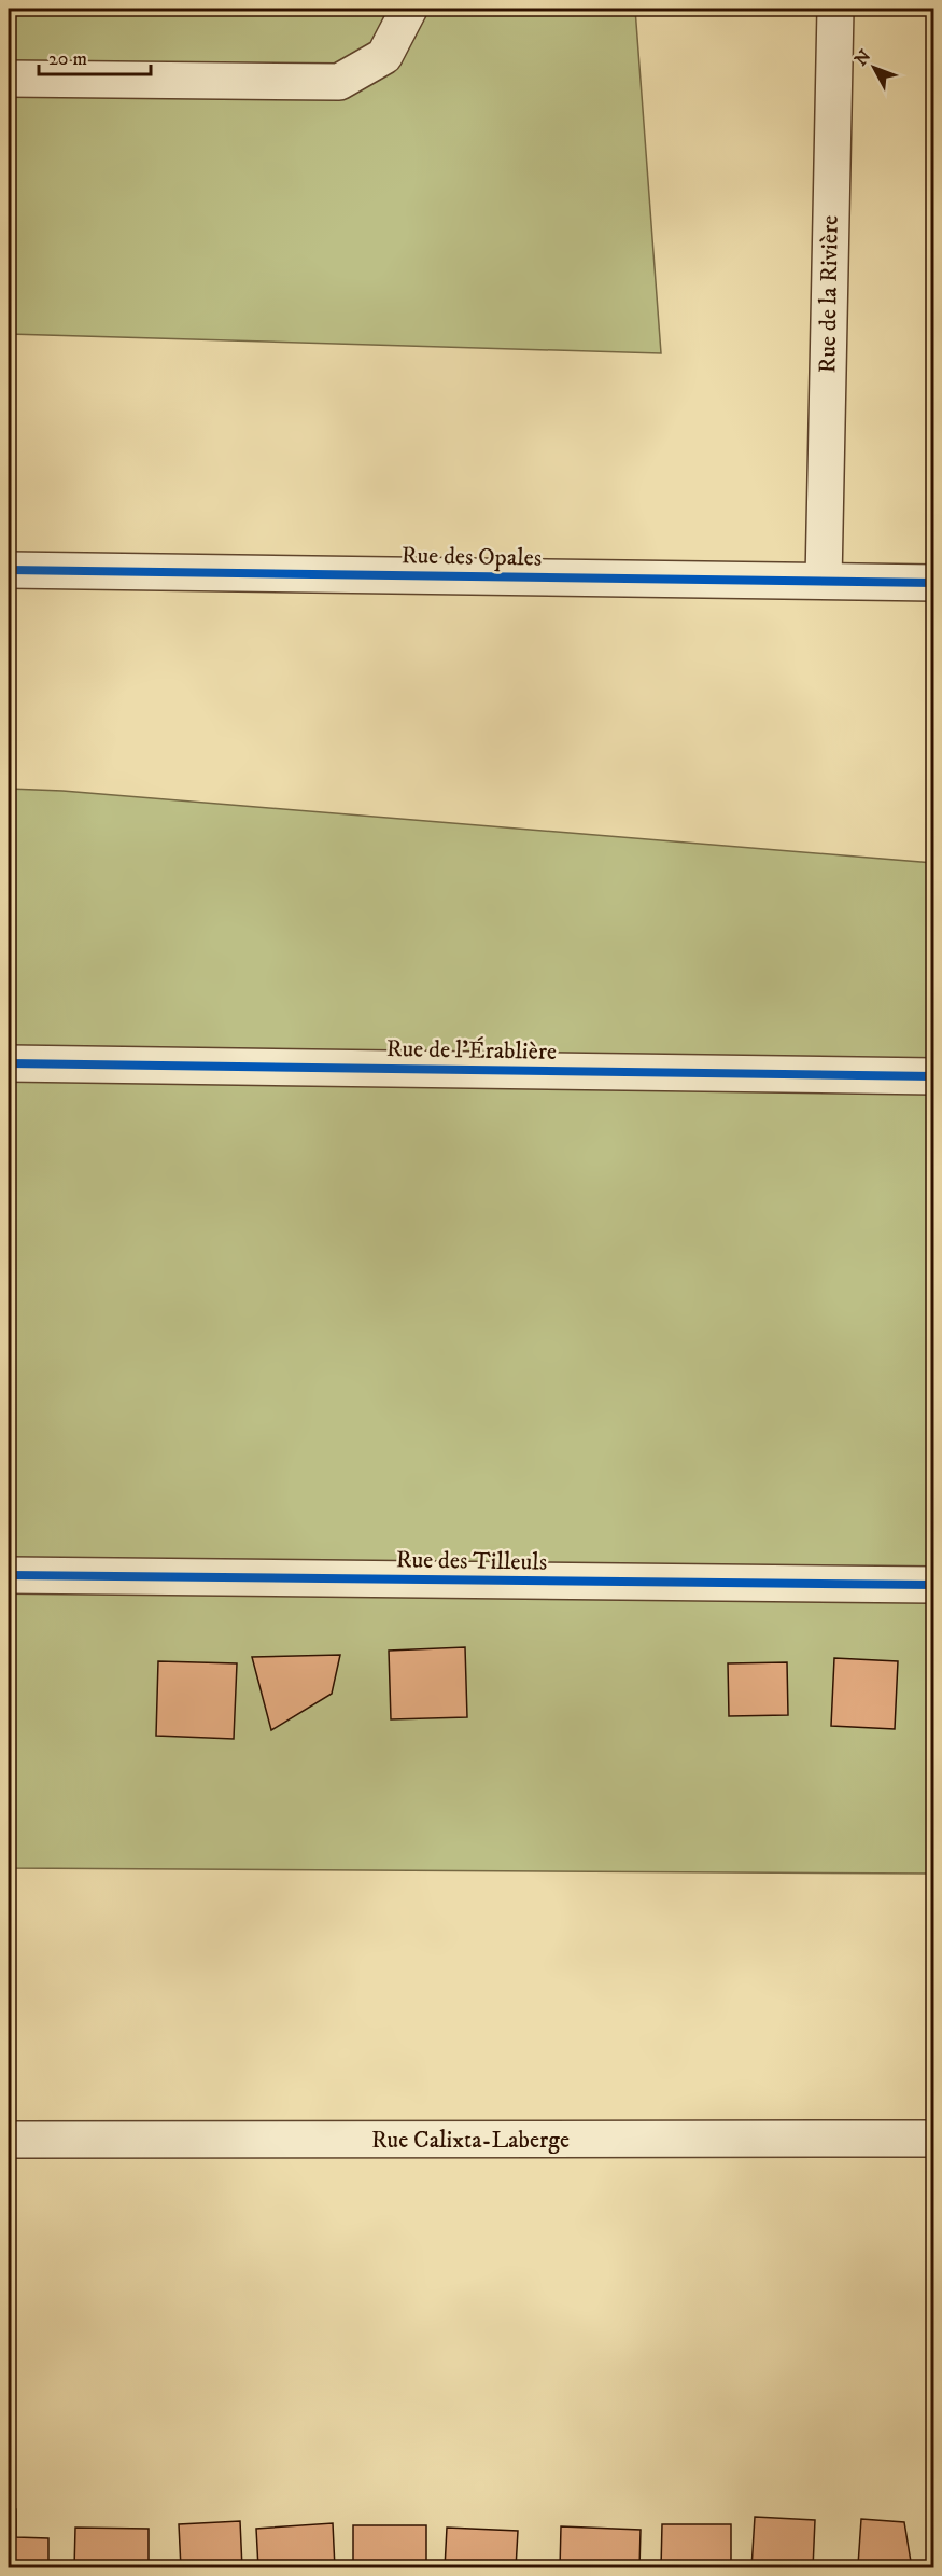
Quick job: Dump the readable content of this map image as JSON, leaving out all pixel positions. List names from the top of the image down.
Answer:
{
  "streets": {
    "street": [
      "Rue de la Rivière",
      "Rue des Opales",
      "Rue de l'Érablière",
      "Rue des Tilleuls",
      "Rue Calixta-Laberge"
    ]
  },
  "crossings": [
    ["Rue de la Rivière", "Rue des Opales"]
  ],
  "scale_bar": "20 m",
  "north": "top left"
}
